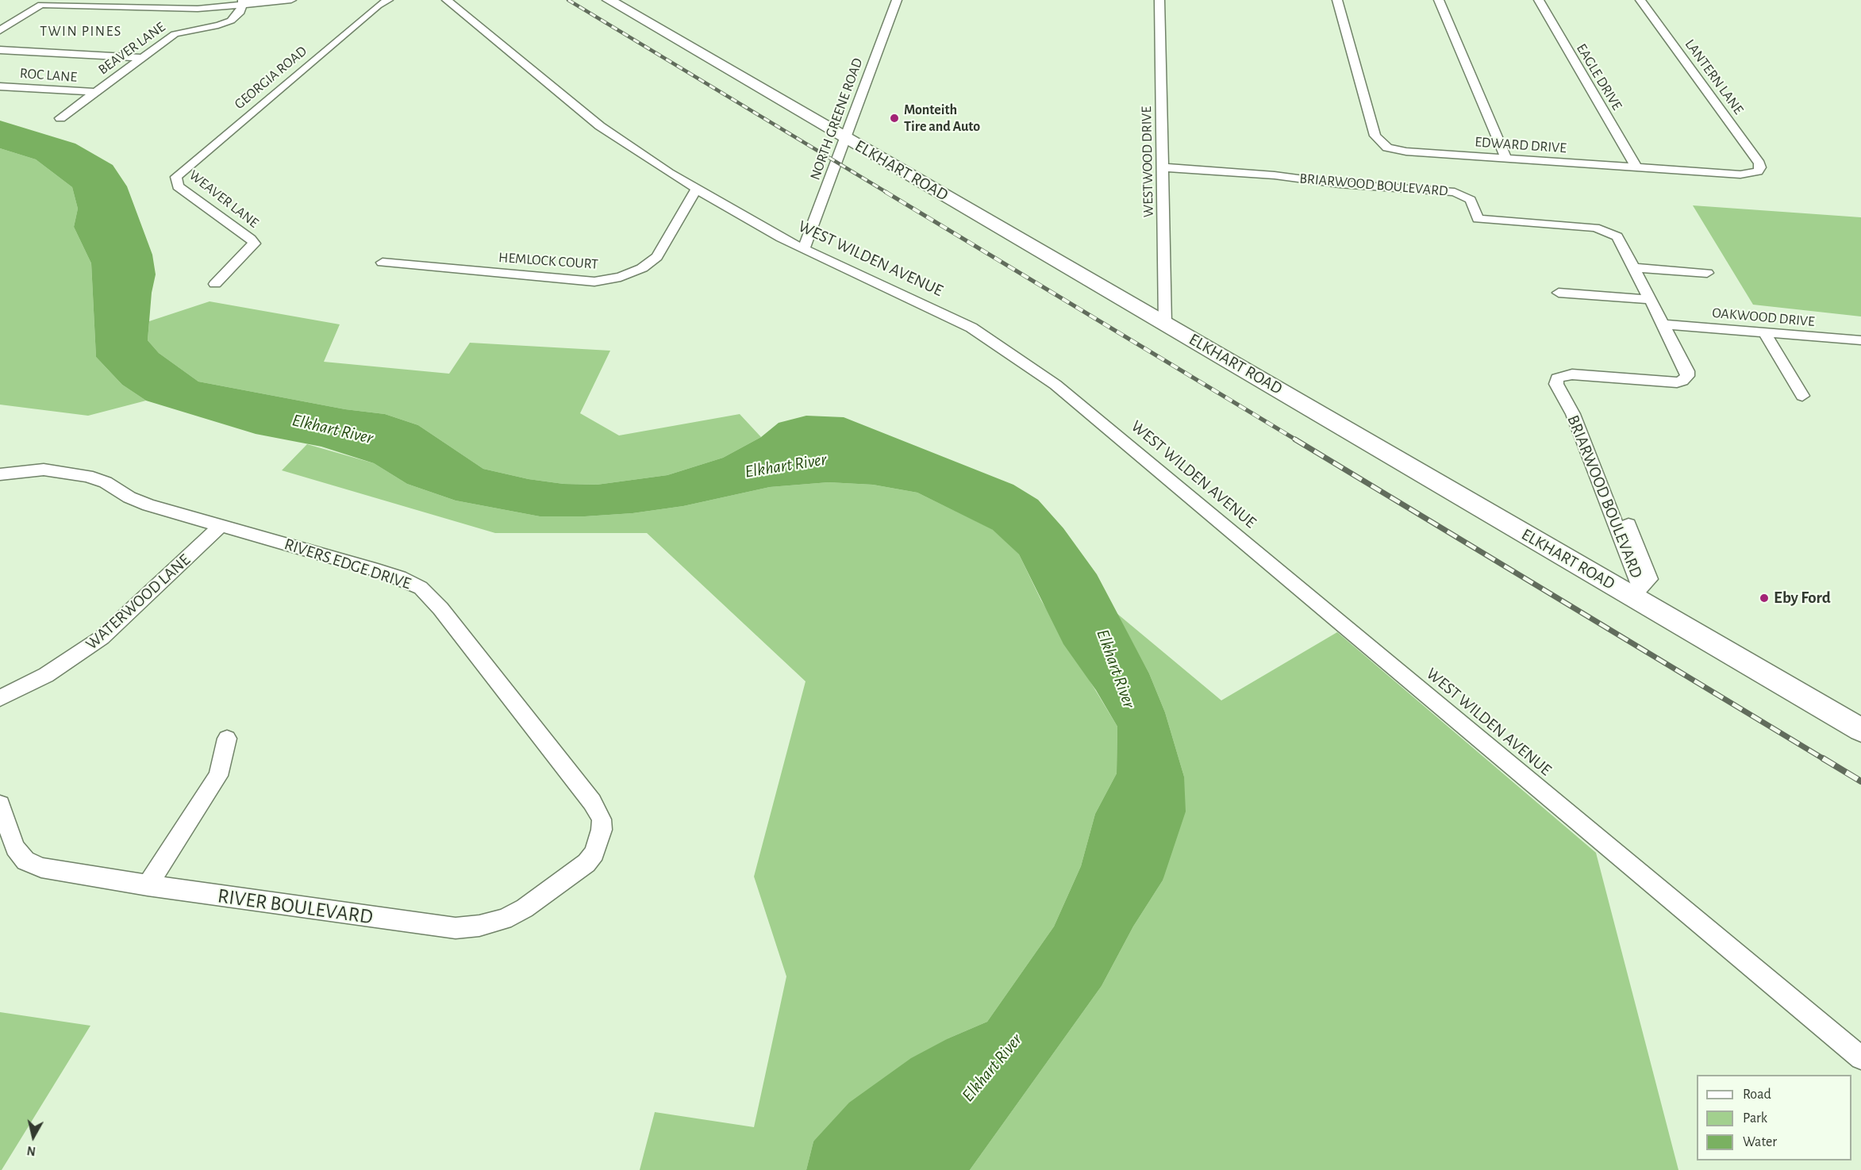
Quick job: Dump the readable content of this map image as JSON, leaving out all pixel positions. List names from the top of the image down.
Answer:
{
  "streets": {
    "highway": ["ELKHART ROAD"],
    "street": [
      "BEAVER LANE",
      "ROC LANE",
      "EAGLE DRIVE",
      "LANTERN LANE",
      "GEORGIA ROAD",
      "NORTH GREENE ROAD",
      "EDWARD DRIVE",
      "WESTWOOD DRIVE",
      "BRIARWOOD BOULEVARD",
      "WEAVER LANE",
      "WEST WILDEN AVENUE",
      "HEMLOCK COURT",
      "OAKWOOD DRIVE",
      "RIVERS EDGE DRIVE",
      "WATERWOOD LANE",
      "RIVER BOULEVARD"
    ]
  },
  "crossings": [
    ["BEAVER LANE", "ROC LANE"],
    ["EAGLE DRIVE", "EDWARD DRIVE"],
    ["LANTERN LANE", "EDWARD DRIVE"],
    ["GEORGIA ROAD", "WEAVER LANE"],
    ["NORTH GREENE ROAD", "ELKHART ROAD"],
    ["NORTH GREENE ROAD", "WEST WILDEN AVENUE"],
    ["WESTWOOD DRIVE", "ELKHART ROAD"],
    ["WESTWOOD DRIVE", "BRIARWOOD BOULEVARD"],
    ["ELKHART ROAD", "BRIARWOOD BOULEVARD"],
    ["BRIARWOOD BOULEVARD", "OAKWOOD DRIVE"],
    ["WEST WILDEN AVENUE", "HEMLOCK COURT"],
    ["RIVERS EDGE DRIVE", "WATERWOOD LANE"],
    ["RIVERS EDGE DRIVE", "RIVER BOULEVARD"]
  ],
  "districts": ["TWIN PINES"],
  "water": ["Elkhart River"],
  "places": ["Monteith Tire and Auto", "Eby Ford"],
  "legend": ["Road", "Park", "Water"],
  "north": "bottom"
}
